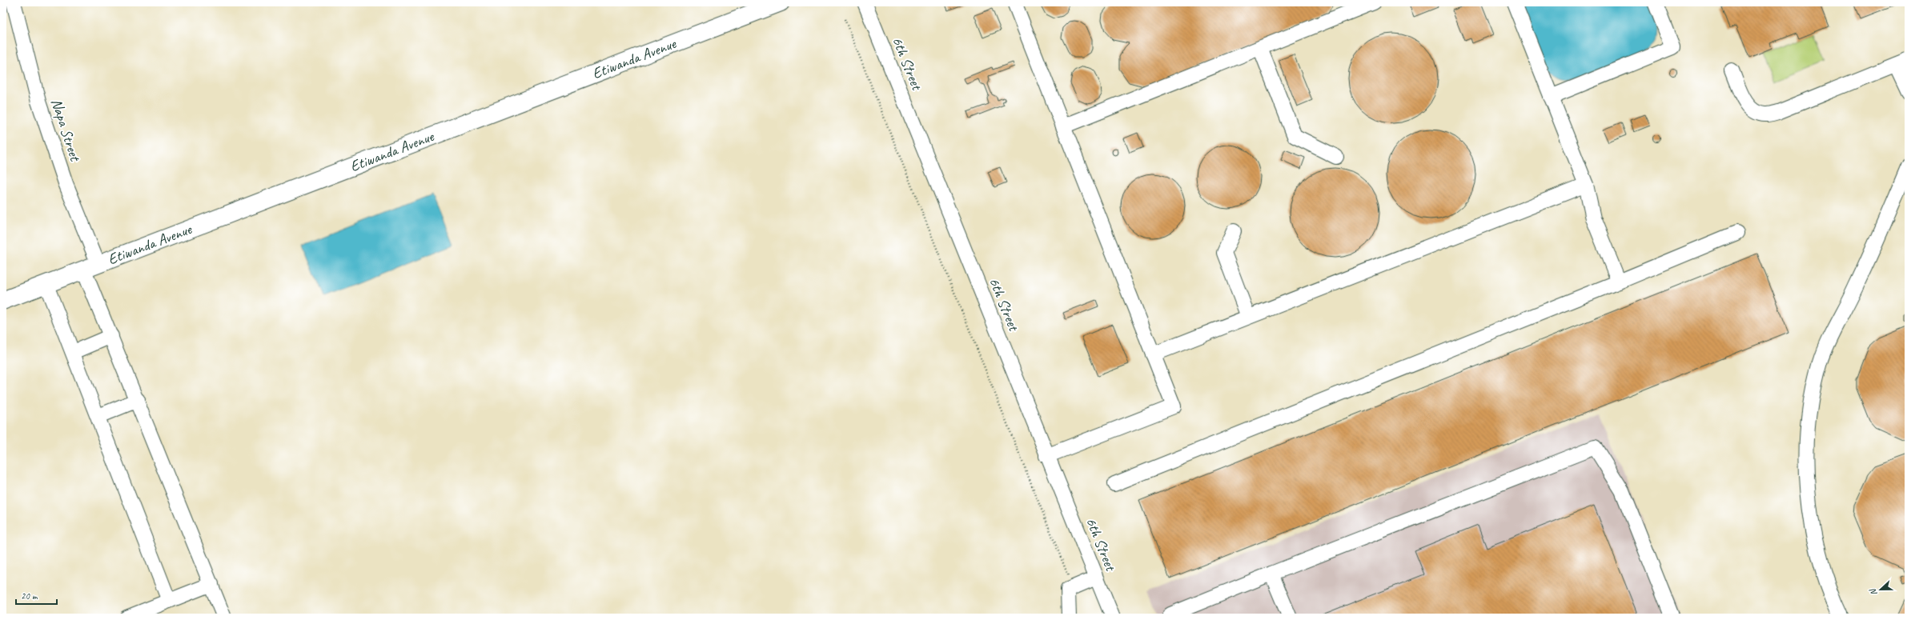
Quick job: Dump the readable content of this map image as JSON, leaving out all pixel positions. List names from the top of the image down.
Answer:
{
  "streets": {
    "main road": ["Etiwanda Avenue"],
    "street": ["6th Street", "Napa Street"]
  },
  "crossings": [
    ["Etiwanda Avenue", "Napa Street"]
  ],
  "scale_bar": "20 m",
  "north": "left"
}
